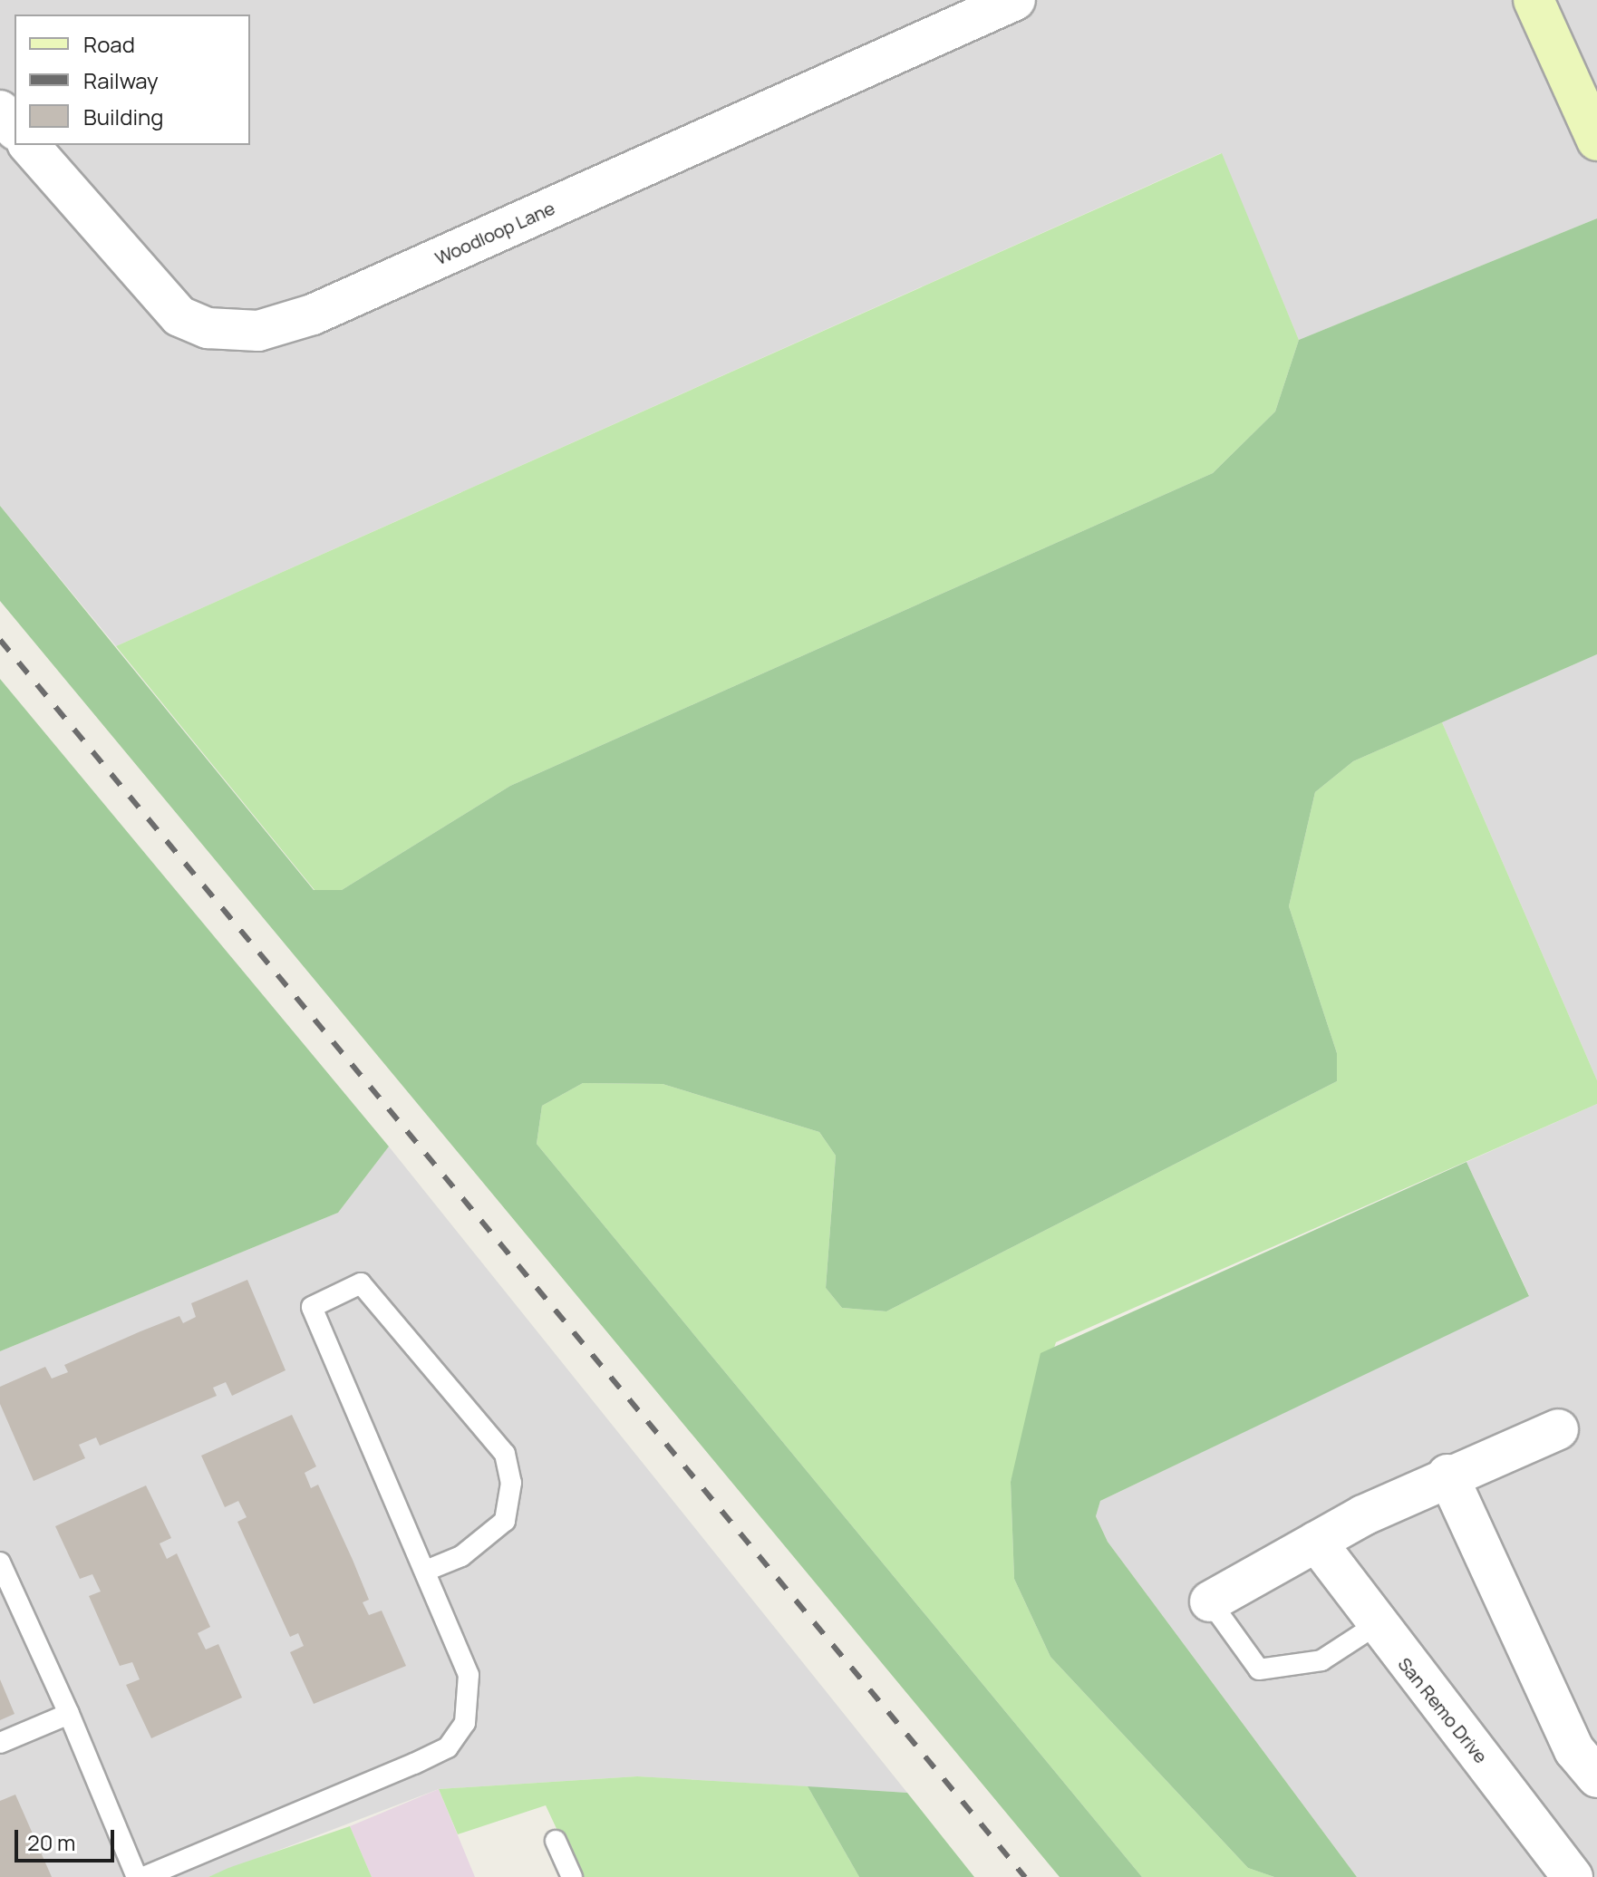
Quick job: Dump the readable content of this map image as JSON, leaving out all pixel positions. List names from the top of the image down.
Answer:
{
  "streets": {
    "street": ["Woodloop Lane", "San Remo Drive"]
  },
  "legend": ["Road", "Railway", "Building"],
  "scale_bar": "20 m"
}
